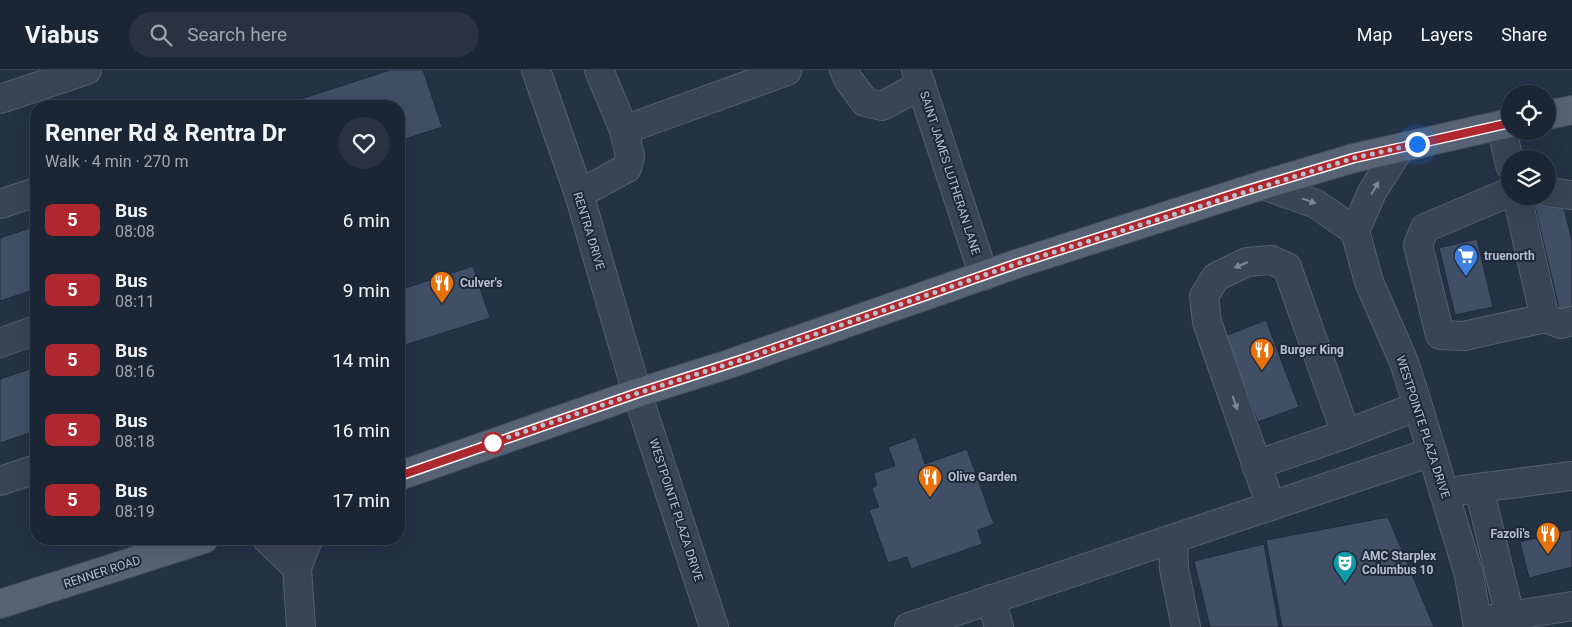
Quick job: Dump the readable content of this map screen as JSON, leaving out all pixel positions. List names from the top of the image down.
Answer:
{
  "streets": {
    "main road": ["RENNER ROAD"],
    "street": ["SAINT JAMES LUTHERAN LANE", "RENTRA DRIVE", "WESTPOINTE PLAZA DRIVE"]
  },
  "crossings": [
    ["RENTRA DRIVE", "WESTPOINTE PLAZA DRIVE"]
  ],
  "places": {
    "supermarket": ["truenorth"],
    "restaurant": [
      "Culver's",
      "Burger King",
      "Olive Garden",
      "Fazoli's"
    ],
    "theatre": ["AMC Starplex Columbus 10"]
  },
  "lines": ["bus line 5"],
  "page": {
    "header": "Viabus",
    "search": "Search here",
    "nav": ["Map", "Layers", "Share"],
    "heading": ["Renner Rd & Rentra Dr", "Walk · 4 min · 270 m"],
    "list": [
      {
        "mark": "5",
        "name": "Bus",
        "note": "08:08",
        "value": "6 min"
      },
      {
        "mark": "5",
        "name": "Bus",
        "note": "08:11",
        "value": "9 min"
      },
      {
        "mark": "5",
        "name": "Bus",
        "note": "08:16",
        "value": "14 min"
      },
      {
        "mark": "5",
        "name": "Bus",
        "note": "08:18",
        "value": "16 min"
      },
      {
        "mark": "5",
        "name": "Bus",
        "note": "08:19",
        "value": "17 min"
      }
    ]
  }
}
